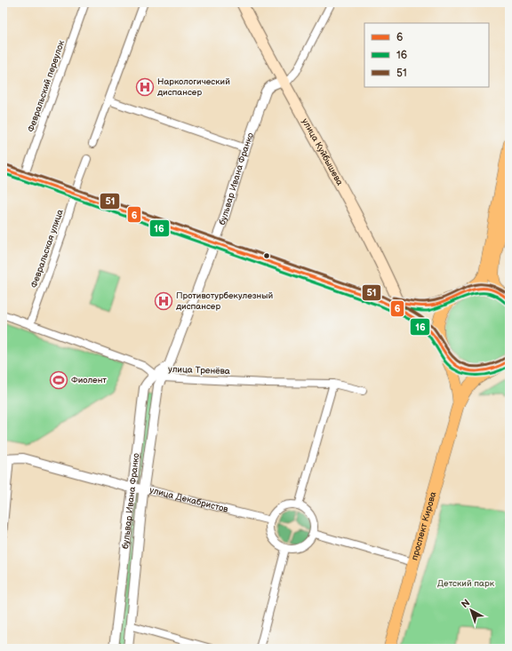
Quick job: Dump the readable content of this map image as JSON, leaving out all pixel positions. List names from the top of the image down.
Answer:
{
  "streets": {
    "main road": ["улица Куйбышева", "проспект Кирова"],
    "street": [
      "Февральский переулок",
      "бульвар Ивана Франко",
      "Февральская улица",
      "улица Тренёва",
      "улица Декабристов"
    ]
  },
  "crossings": [
    ["улица Куйбышева", "бульвар Ивана Франко"],
    ["бульвар Ивана Франко", "улица Тренёва"],
    ["бульвар Ивана Франко", "улица Декабристов"],
    ["Февральская улица", "улица Тренёва"]
  ],
  "parks": ["Детский парк"],
  "places": {
    "hospital": ["Наркологический диспансер", "Противотурбекулезный диспансер"],
    "sports": ["Фиолент"]
  },
  "lines": ["transit line 51", "transit line 6", "transit line 16"],
  "legend": ["6", "16", "51"],
  "north": "top left"
}
